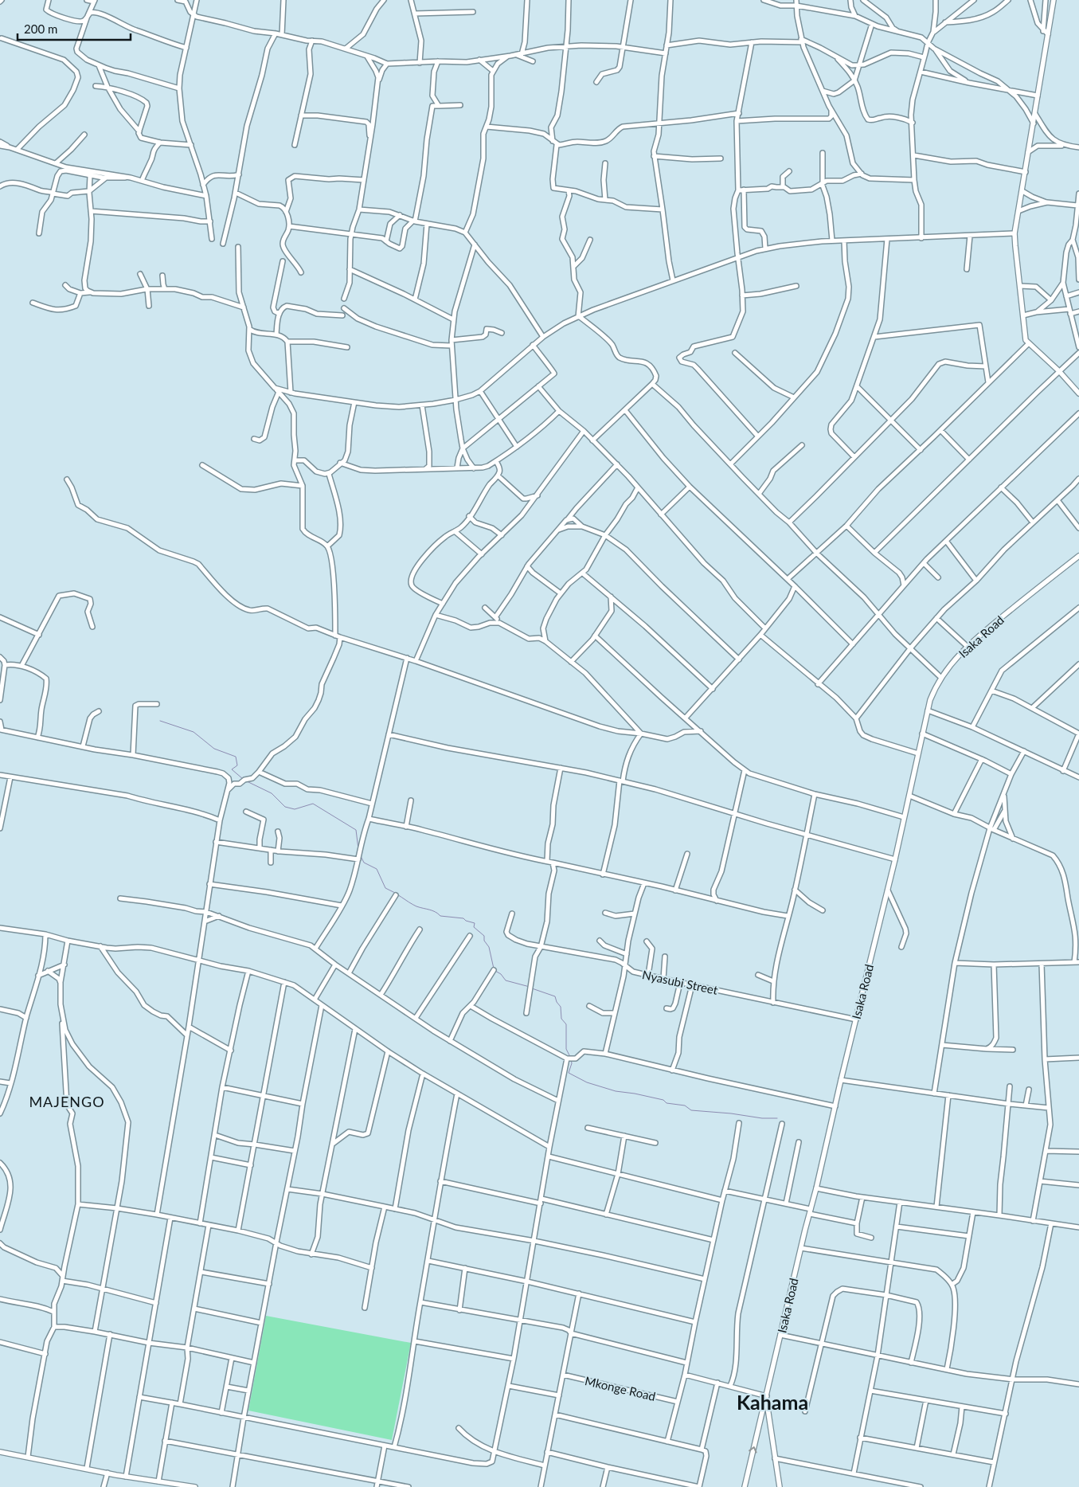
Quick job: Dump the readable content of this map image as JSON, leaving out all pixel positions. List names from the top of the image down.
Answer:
{
  "streets": {
    "street": ["Isaka Road", "Nyasubi Street", "Mkonge Road"]
  },
  "crossings": [
    ["Isaka Road", "Nyasubi Street"]
  ],
  "districts": ["MAJENGO", "Kahama"],
  "scale_bar": "200 m"
}
